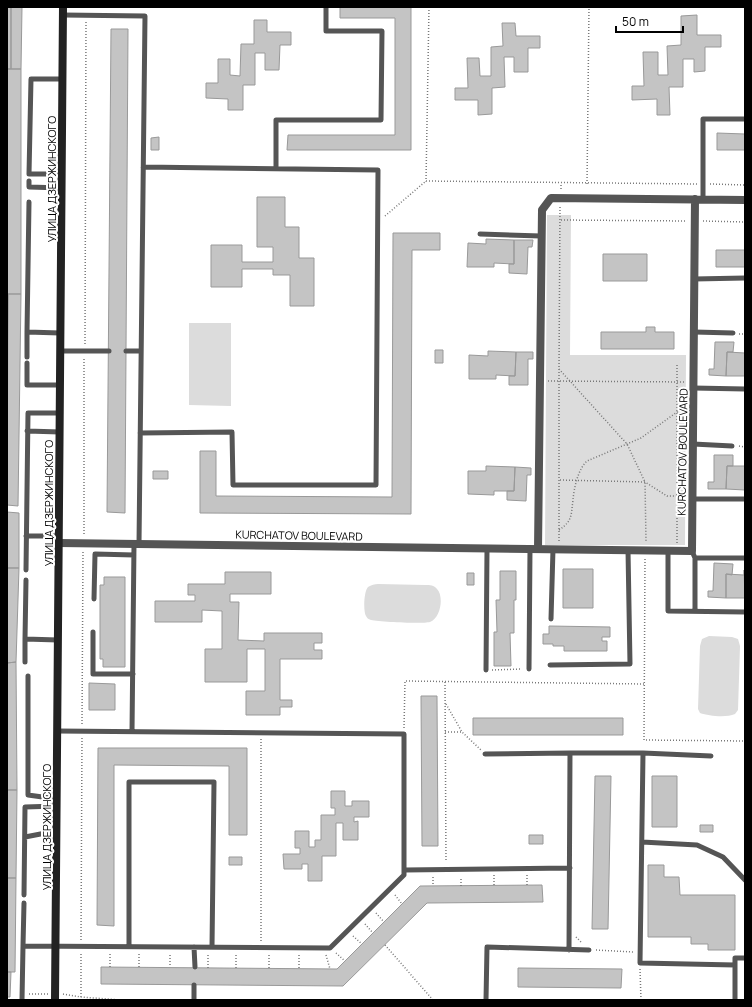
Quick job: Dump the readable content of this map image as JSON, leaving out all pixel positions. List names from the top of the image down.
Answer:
{
  "streets": {
    "main road": ["УЛИЦА ДЗЕРЖИНСКОГО"],
    "street": ["KURCHATOV BOULEVARD"]
  },
  "crossings": [
    ["УЛИЦА ДЗЕРЖИНСКОГО", "KURCHATOV BOULEVARD"]
  ],
  "scale_bar": "50 m"
}
